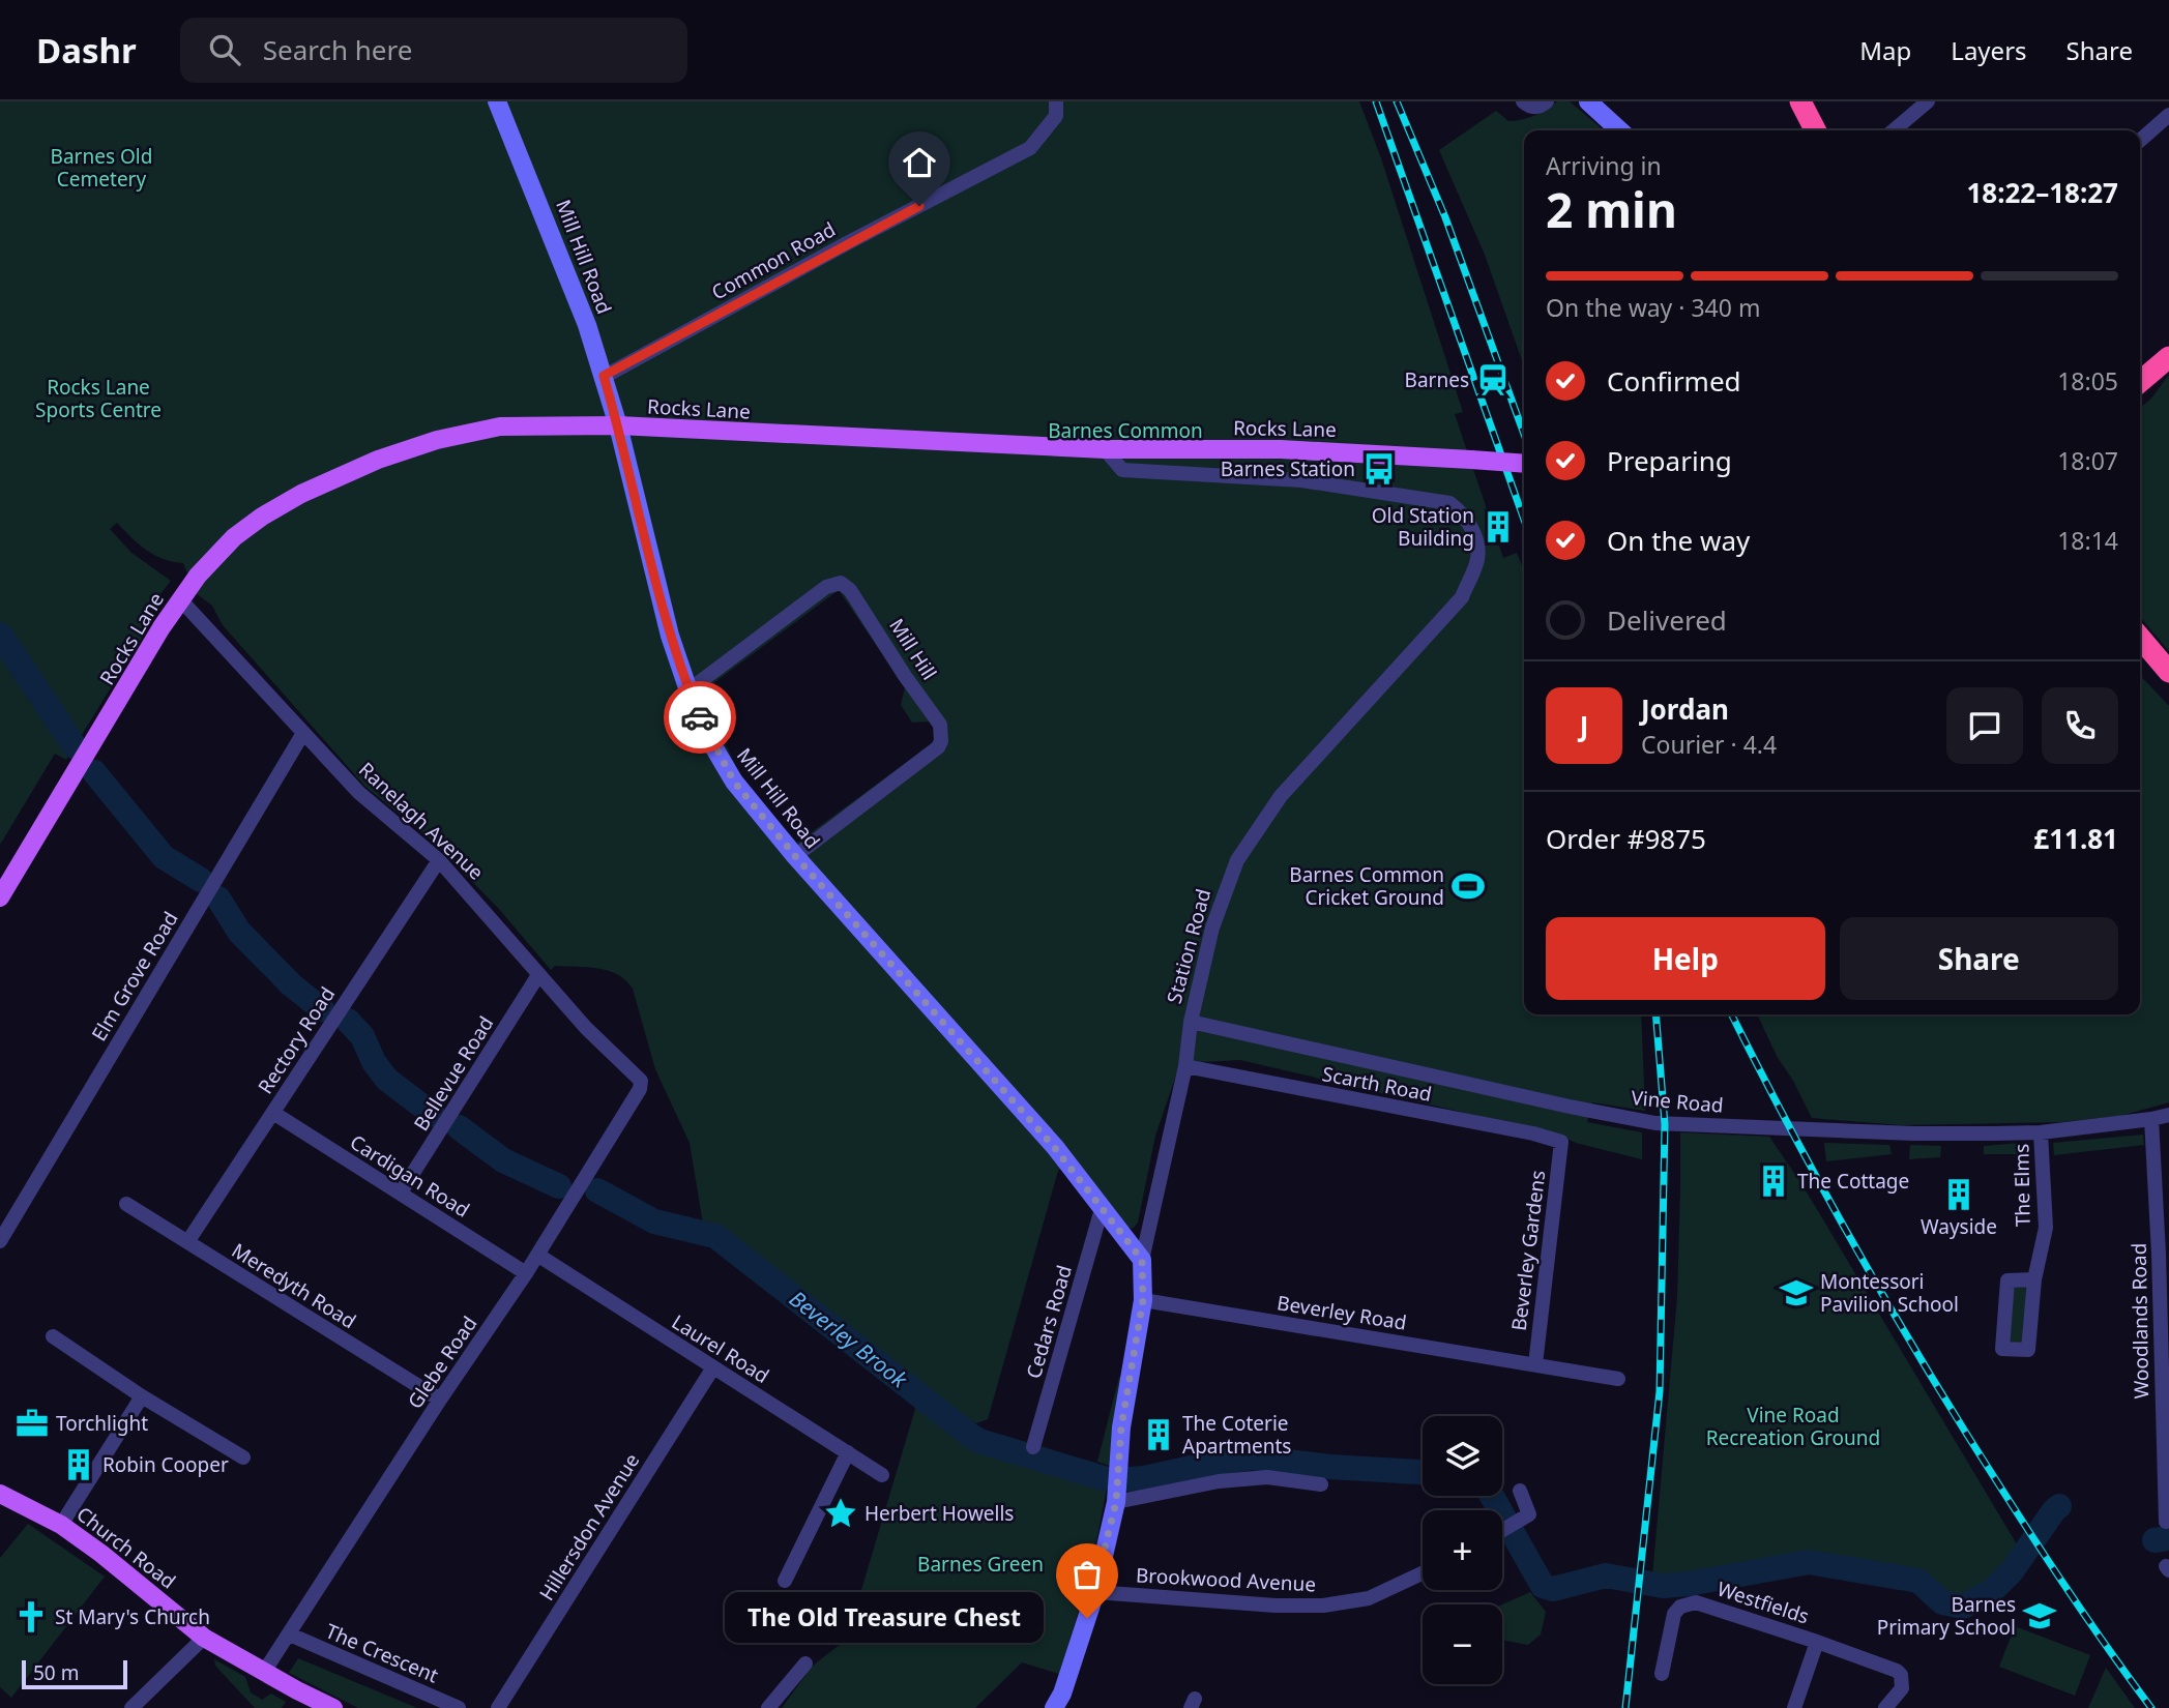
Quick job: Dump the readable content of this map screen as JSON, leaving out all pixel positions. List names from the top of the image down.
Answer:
{
  "streets": {
    "main road": [
      "Mill Hill Road",
      "Rocks Lane",
      "Station Road",
      "Church Road"
    ],
    "street": [
      "Common Road",
      "Mill Hill",
      "Ranelagh Avenue",
      "Elm Grove Road",
      "Rectory Road",
      "Bellevue Road",
      "Scarth Road",
      "Vine Road",
      "Cardigan Road",
      "The Elms",
      "Beverley Gardens",
      "Meredyth Road",
      "Beverley Road",
      "Woodlands Road",
      "Cedars Road",
      "Laurel Road",
      "Glebe Road",
      "Hillersdon Avenue",
      "Brookwood Avenue",
      "Westfields",
      "The Crescent"
    ]
  },
  "crossings": [
    ["Mill Hill Road", "Common Road"],
    ["Mill Hill Road", "Rocks Lane"],
    ["Mill Hill Road", "Mill Hill"],
    ["Mill Hill Road", "Station Road"],
    ["Mill Hill Road", "Cedars Road"],
    ["Rocks Lane", "Ranelagh Avenue"],
    ["Rocks Lane", "Station Road"],
    ["Ranelagh Avenue", "Elm Grove Road"],
    ["Ranelagh Avenue", "Rectory Road"],
    ["Ranelagh Avenue", "Bellevue Road"],
    ["Ranelagh Avenue", "Glebe Road"],
    ["Station Road", "Scarth Road"],
    ["Station Road", "Vine Road"],
    ["Station Road", "Beverley Road"],
    ["Station Road", "Brookwood Avenue"],
    ["Rectory Road", "Cardigan Road"],
    ["Rectory Road", "Meredyth Road"],
    ["Bellevue Road", "Cardigan Road"],
    ["Scarth Road", "Beverley Gardens"],
    ["Vine Road", "The Elms"],
    ["Vine Road", "Woodlands Road"],
    ["Cardigan Road", "Glebe Road"],
    ["Beverley Gardens", "Beverley Road"],
    ["Meredyth Road", "Glebe Road"],
    ["Laurel Road", "Glebe Road"],
    ["Laurel Road", "Hillersdon Avenue"],
    ["Glebe Road", "Church Road"],
    ["Glebe Road", "The Crescent"]
  ],
  "water": ["Beverley Brook"],
  "parks": [
    "Barnes Old Cemetery",
    "Rocks Lane Sports Centre",
    "Barnes Common",
    "Vine Road Recreation Ground",
    "Barnes Green"
  ],
  "places": {
    "station": ["Barnes"],
    "bus stop": ["Barnes Station"],
    "building": [
      "Old Station Building",
      "The Cottage",
      "Wayside",
      "The Coterie Apartments",
      "Robin Cooper"
    ],
    "sports": ["Barnes Common Cricket Ground"],
    "school or university": ["Montessori Pavilion School", "Barnes Primary School"],
    "office": ["Torchlight"],
    "place": ["Herbert Howells"],
    "church": ["St Mary's Church"],
    "other": ["The Old Treasure Chest"]
  },
  "scale_bar": "50 m",
  "page": {
    "header": "Dashr",
    "search": "Search here",
    "nav": ["Map", "Layers", "Share"],
    "heading": ["2 min", "Arriving in", "18:22–18:27"],
    "panel": [
      "Jordan",
      "Courier · 4.4",
      "Order #9875",
      "£11.81"
    ],
    "bar": "On the way · 340 m",
    "list": [
      ["Confirmed", "18:05"],
      ["Preparing", "18:07"],
      ["On the way", "18:14"],
      "Delivered"
    ],
    "round": "J",
    "buttons": ["Help", "Share"],
    "map_buttons": ["+", "−"],
    "bubble": "The Old Treasure Chest",
    "scale": "50 m"
  }
}
